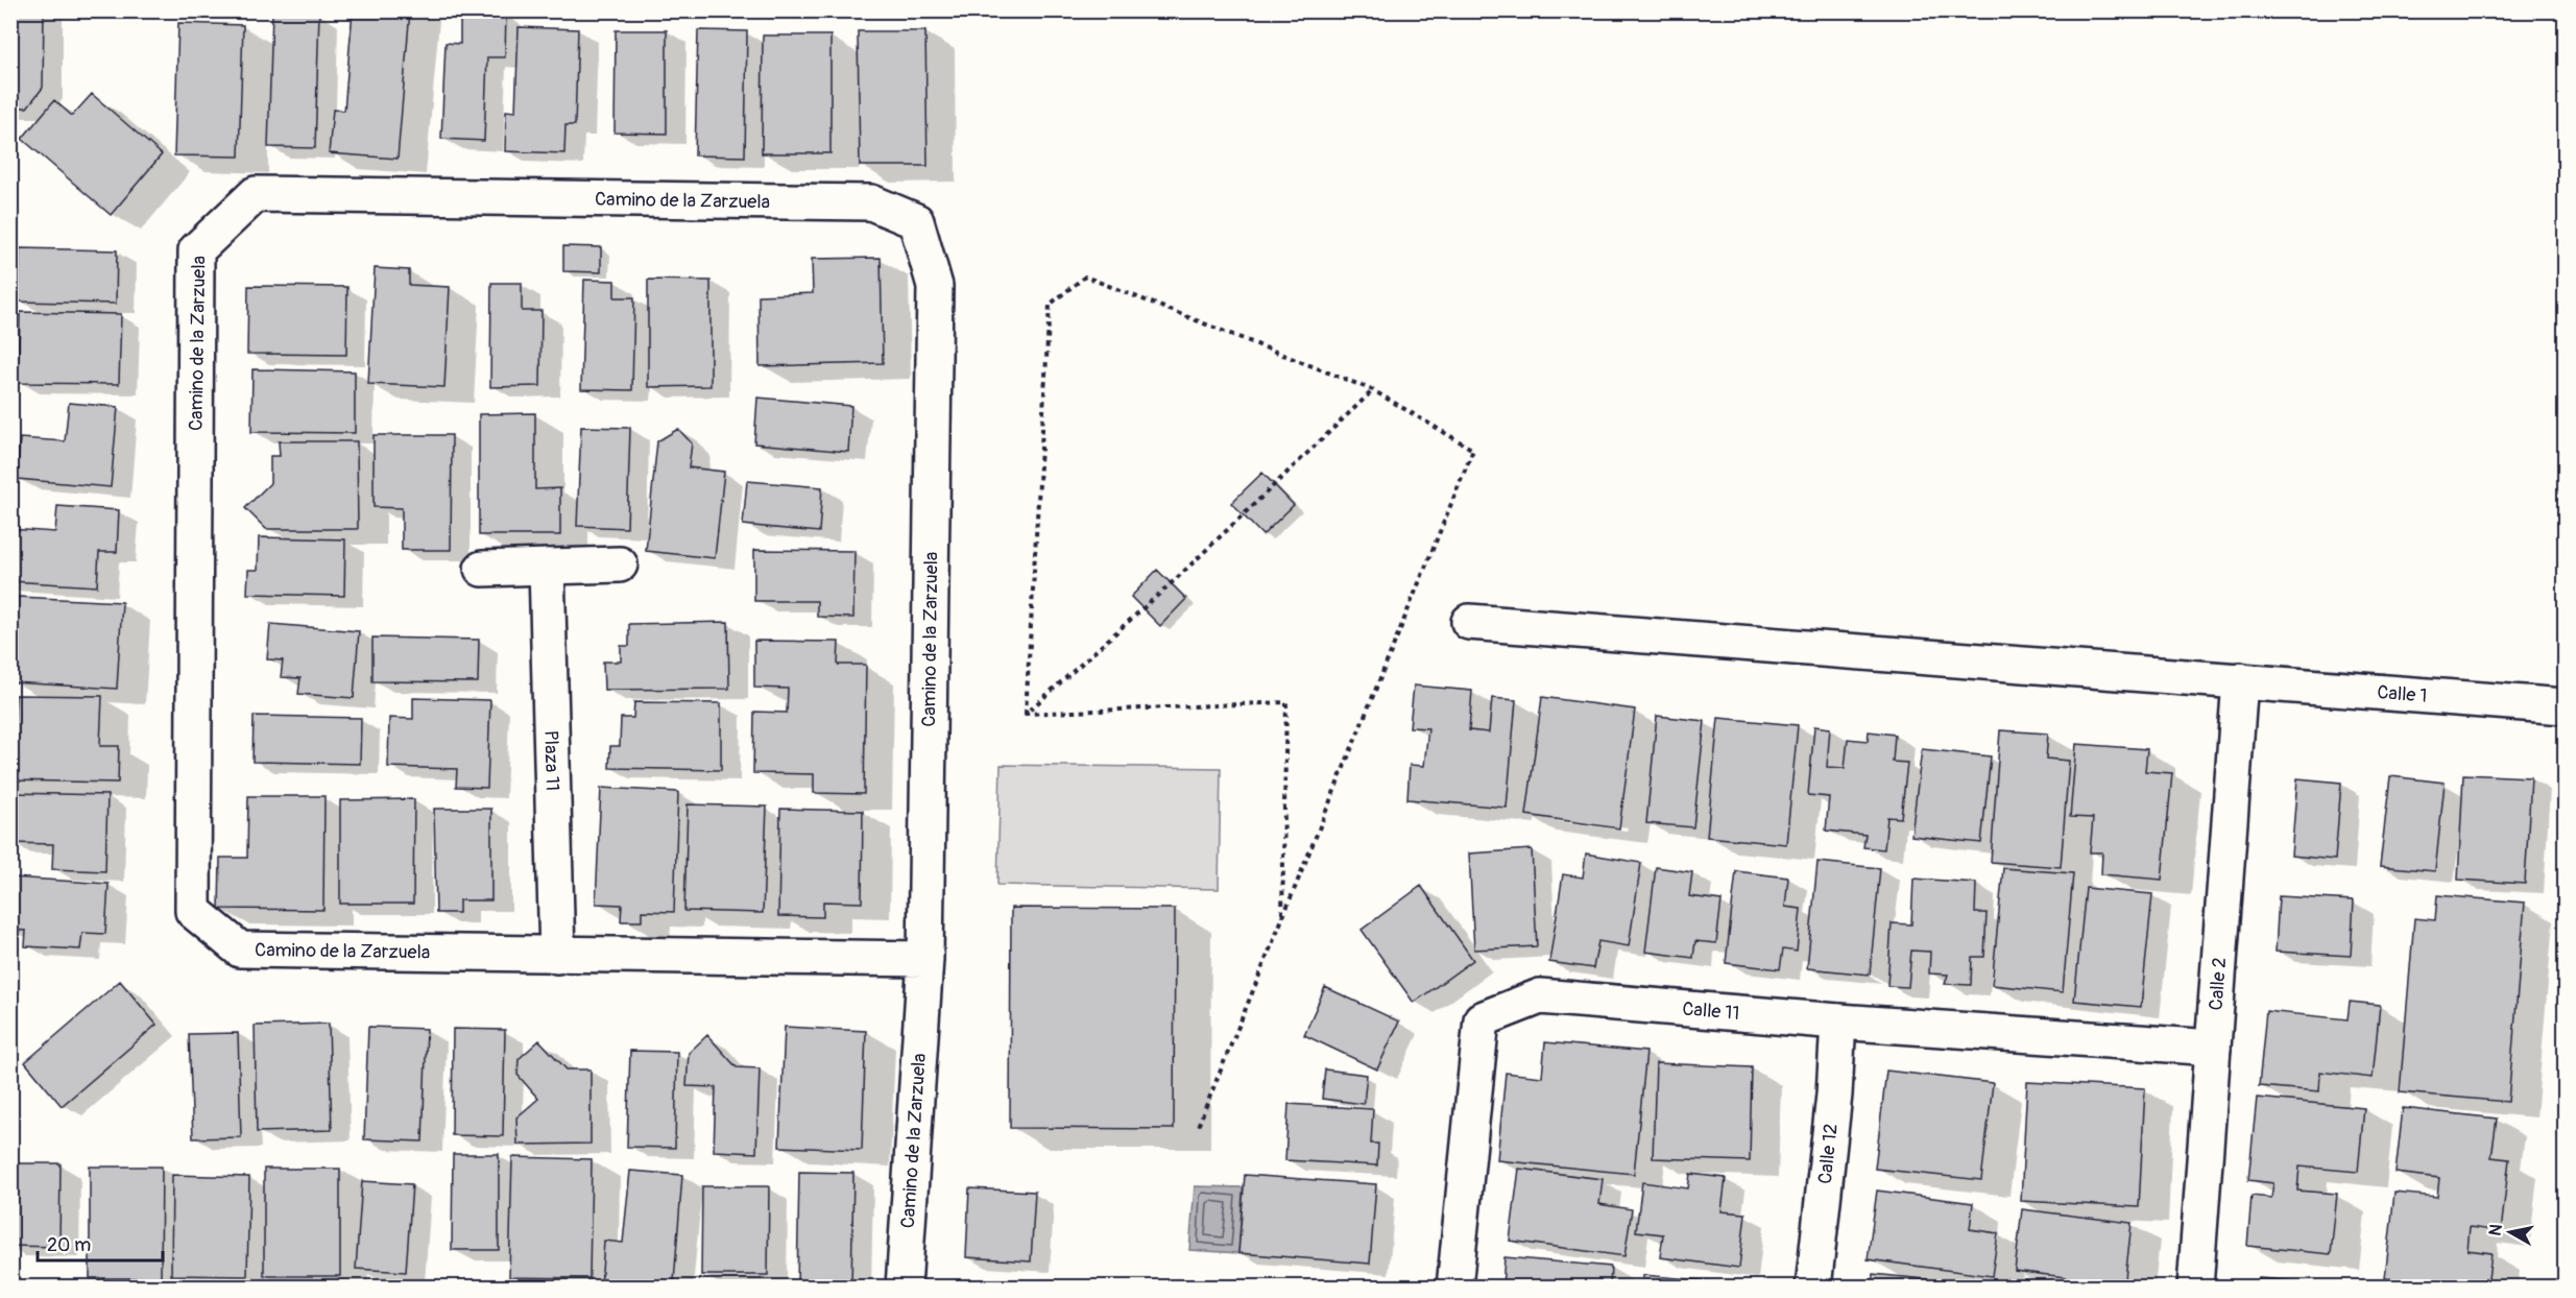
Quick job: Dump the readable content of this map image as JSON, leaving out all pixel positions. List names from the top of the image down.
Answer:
{
  "streets": {
    "street": [
      "Camino de la Zarzuela",
      "Calle 1",
      "Plaza 11",
      "Calle 2",
      "Calle 11",
      "Calle 12"
    ]
  },
  "crossings": [
    ["Camino de la Zarzuela", "Plaza 11"],
    ["Calle 1", "Calle 2"],
    ["Calle 2", "Calle 11"],
    ["Calle 11", "Calle 12"]
  ],
  "scale_bar": "20 m",
  "north": "left"
}
